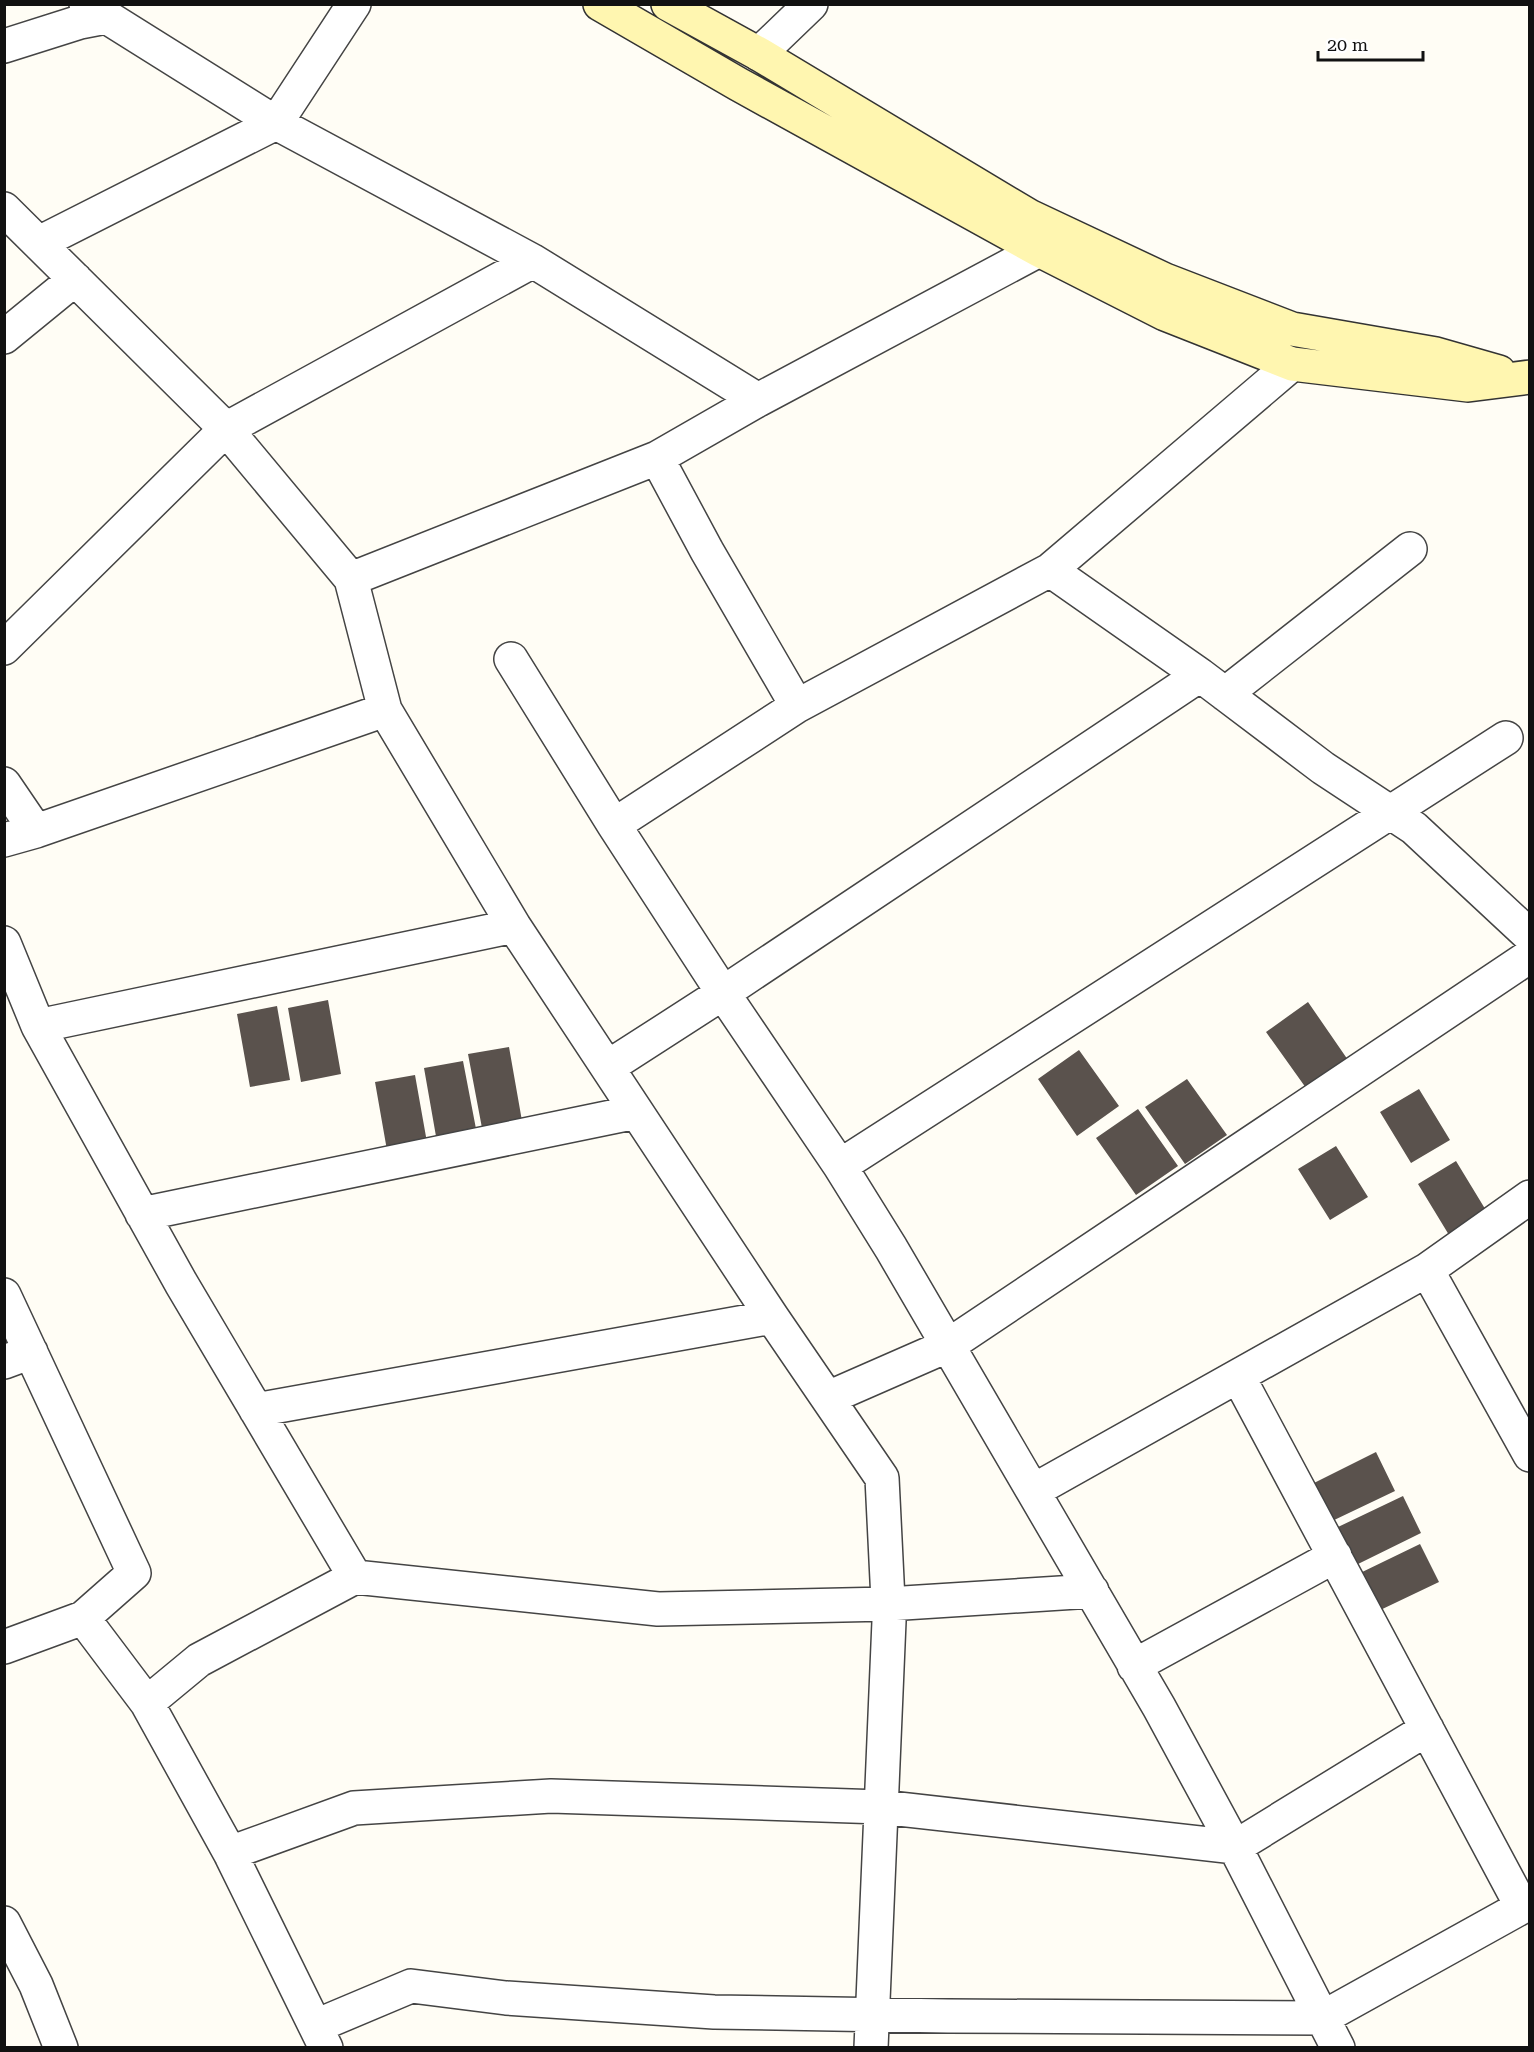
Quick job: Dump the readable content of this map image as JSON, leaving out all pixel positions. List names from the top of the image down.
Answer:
{
  "scale_bar": "20 m"
}
